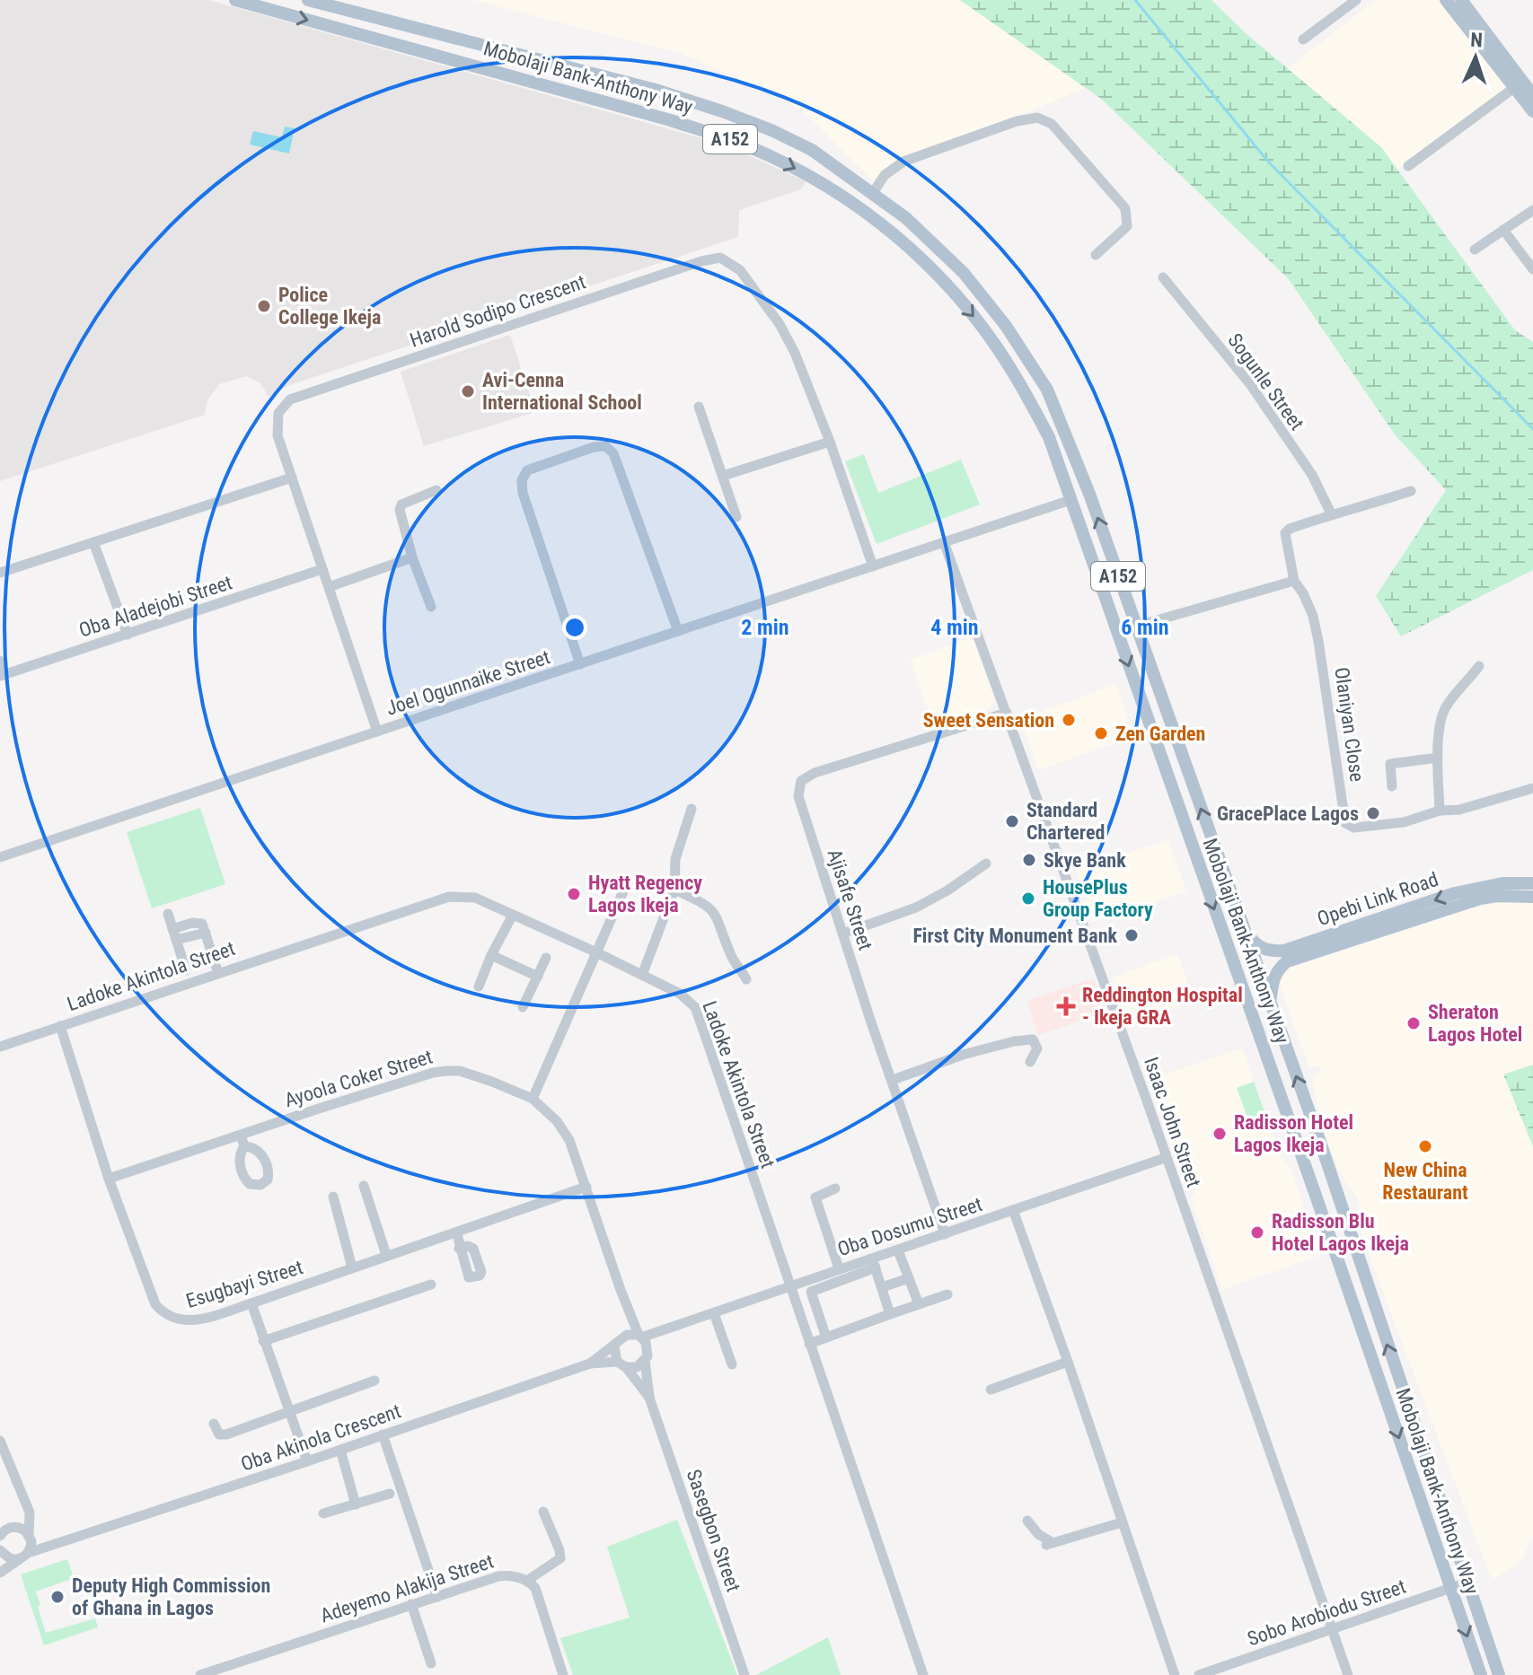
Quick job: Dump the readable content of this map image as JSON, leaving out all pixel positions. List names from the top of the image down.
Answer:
{
  "streets": {
    "main road": ["Mobolaji Bank-Anthony Way", "A152", "Opebi Link Road"],
    "street": [
      "Harold Sodipo Crescent",
      "Sogunle Street",
      "Oba Aladejobi Street",
      "Joel Ogunnaike Street",
      "Olaniyan Close",
      "Ajisafe Street",
      "Ladoke Akintola Street",
      "Ayoola Coker Street",
      "Isaac John Street",
      "Oba Dosumu Street",
      "Esugbayi Street",
      "Oba Akinola Crescent",
      "Sasegbon Street",
      "Adeyemo Alakija Street",
      "Sobo Arobiodu Street"
    ]
  },
  "crossings": [
    ["Mobolaji Bank-Anthony Way", "Joel Ogunnaike Street"],
    ["Mobolaji Bank-Anthony Way", "Opebi Link Road"],
    ["Mobolaji Bank-Anthony Way", "Sobo Arobiodu Street"],
    ["Harold Sodipo Crescent", "Oba Aladejobi Street"],
    ["Harold Sodipo Crescent", "Joel Ogunnaike Street"],
    ["Joel Ogunnaike Street", "Isaac John Street"],
    ["Ajisafe Street", "Isaac John Street"],
    ["Ajisafe Street", "Oba Dosumu Street"],
    ["Ladoke Akintola Street", "Oba Dosumu Street"],
    ["Ladoke Akintola Street", "Esugbayi Street"],
    ["Ayoola Coker Street", "Oba Dosumu Street"],
    ["Ayoola Coker Street", "Esugbayi Street"],
    ["Ayoola Coker Street", "Sasegbon Street"],
    ["Isaac John Street", "Oba Dosumu Street"],
    ["Isaac John Street", "Sobo Arobiodu Street"],
    ["Oba Dosumu Street", "Sasegbon Street"]
  ],
  "places": {
    "other": [
      "Police College Ikeja",
      "Avi-Cenna International School",
      "Sweet Sensation",
      "Zen Garden",
      "GracePlace Lagos",
      "Standard Chartered",
      "Skye Bank",
      "Hyatt Regency Lagos Ikeja",
      "HousePlus Group Factory",
      "First City Monument Bank",
      "Sheraton Lagos Hotel",
      "Radisson Hotel Lagos Ikeja",
      "New China Restaurant",
      "Radisson Blu Hotel Lagos Ikeja",
      "Deputy High Commission of Ghana in Lagos"
    ],
    "health": ["Reddington Hospital - Ikeja GRA"]
  },
  "north": "top",
  "rings": ["2 min", "4 min", "6 min"]
}
